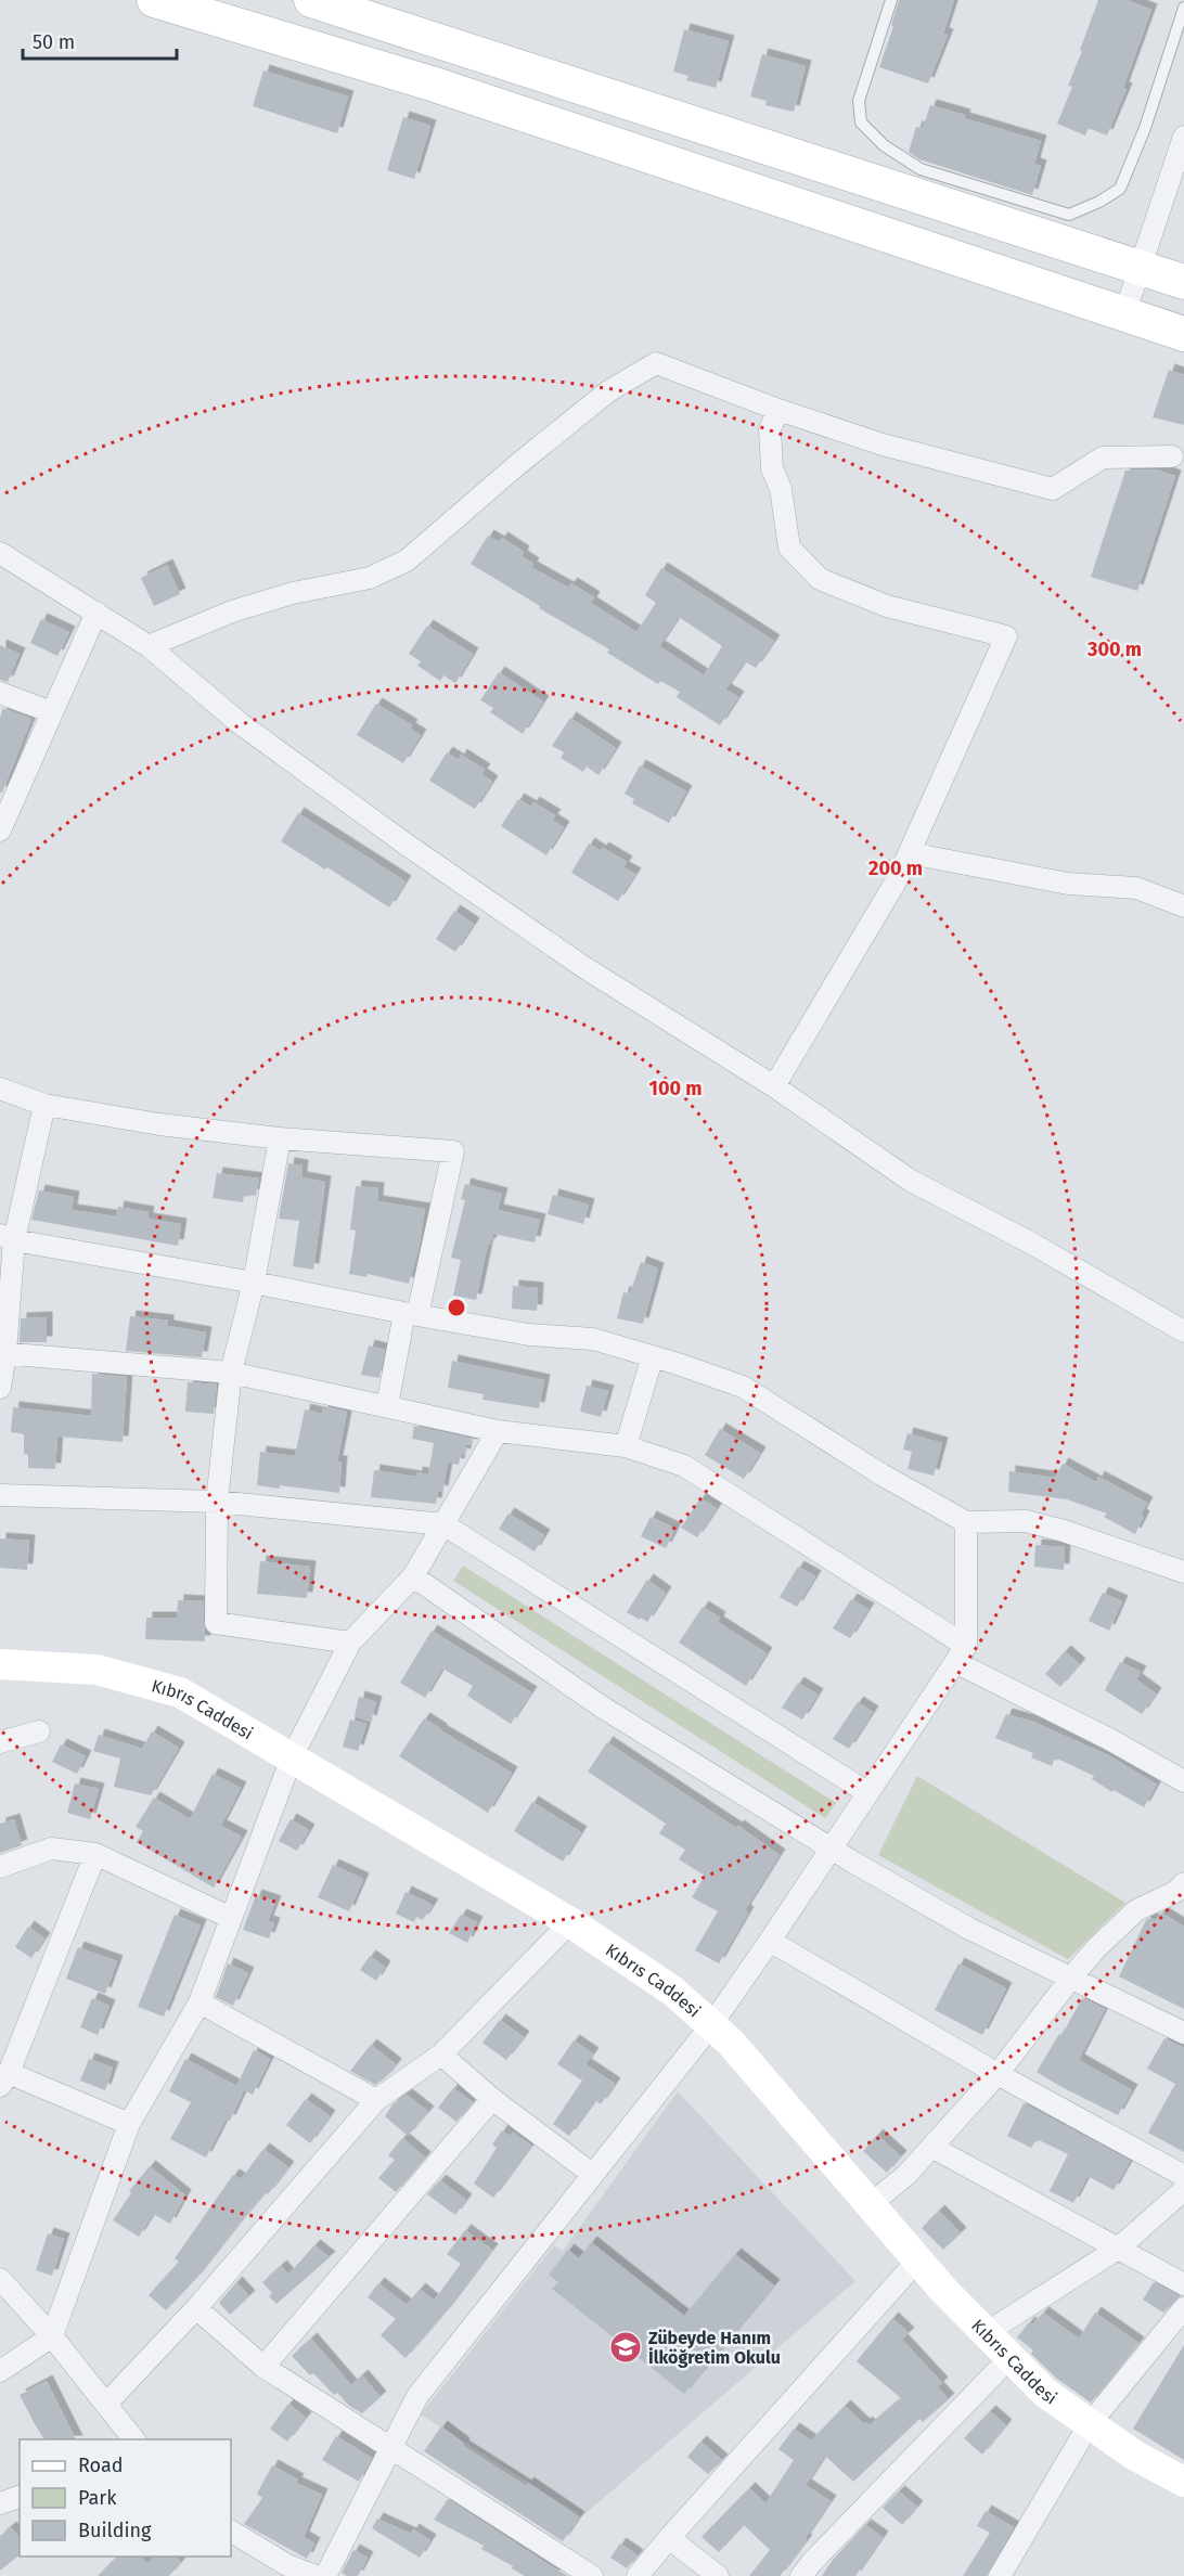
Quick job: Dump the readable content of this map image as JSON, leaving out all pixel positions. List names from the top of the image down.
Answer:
{
  "streets": {
    "main road": ["Kıbrıs Caddesi"]
  },
  "places": {
    "school or university": ["Zübeyde Hanım İlköğretim Okulu"]
  },
  "legend": ["Road", "Park", "Building"],
  "scale_bar": "50 m",
  "rings": ["300 m", "200 m", "100 m"]
}
